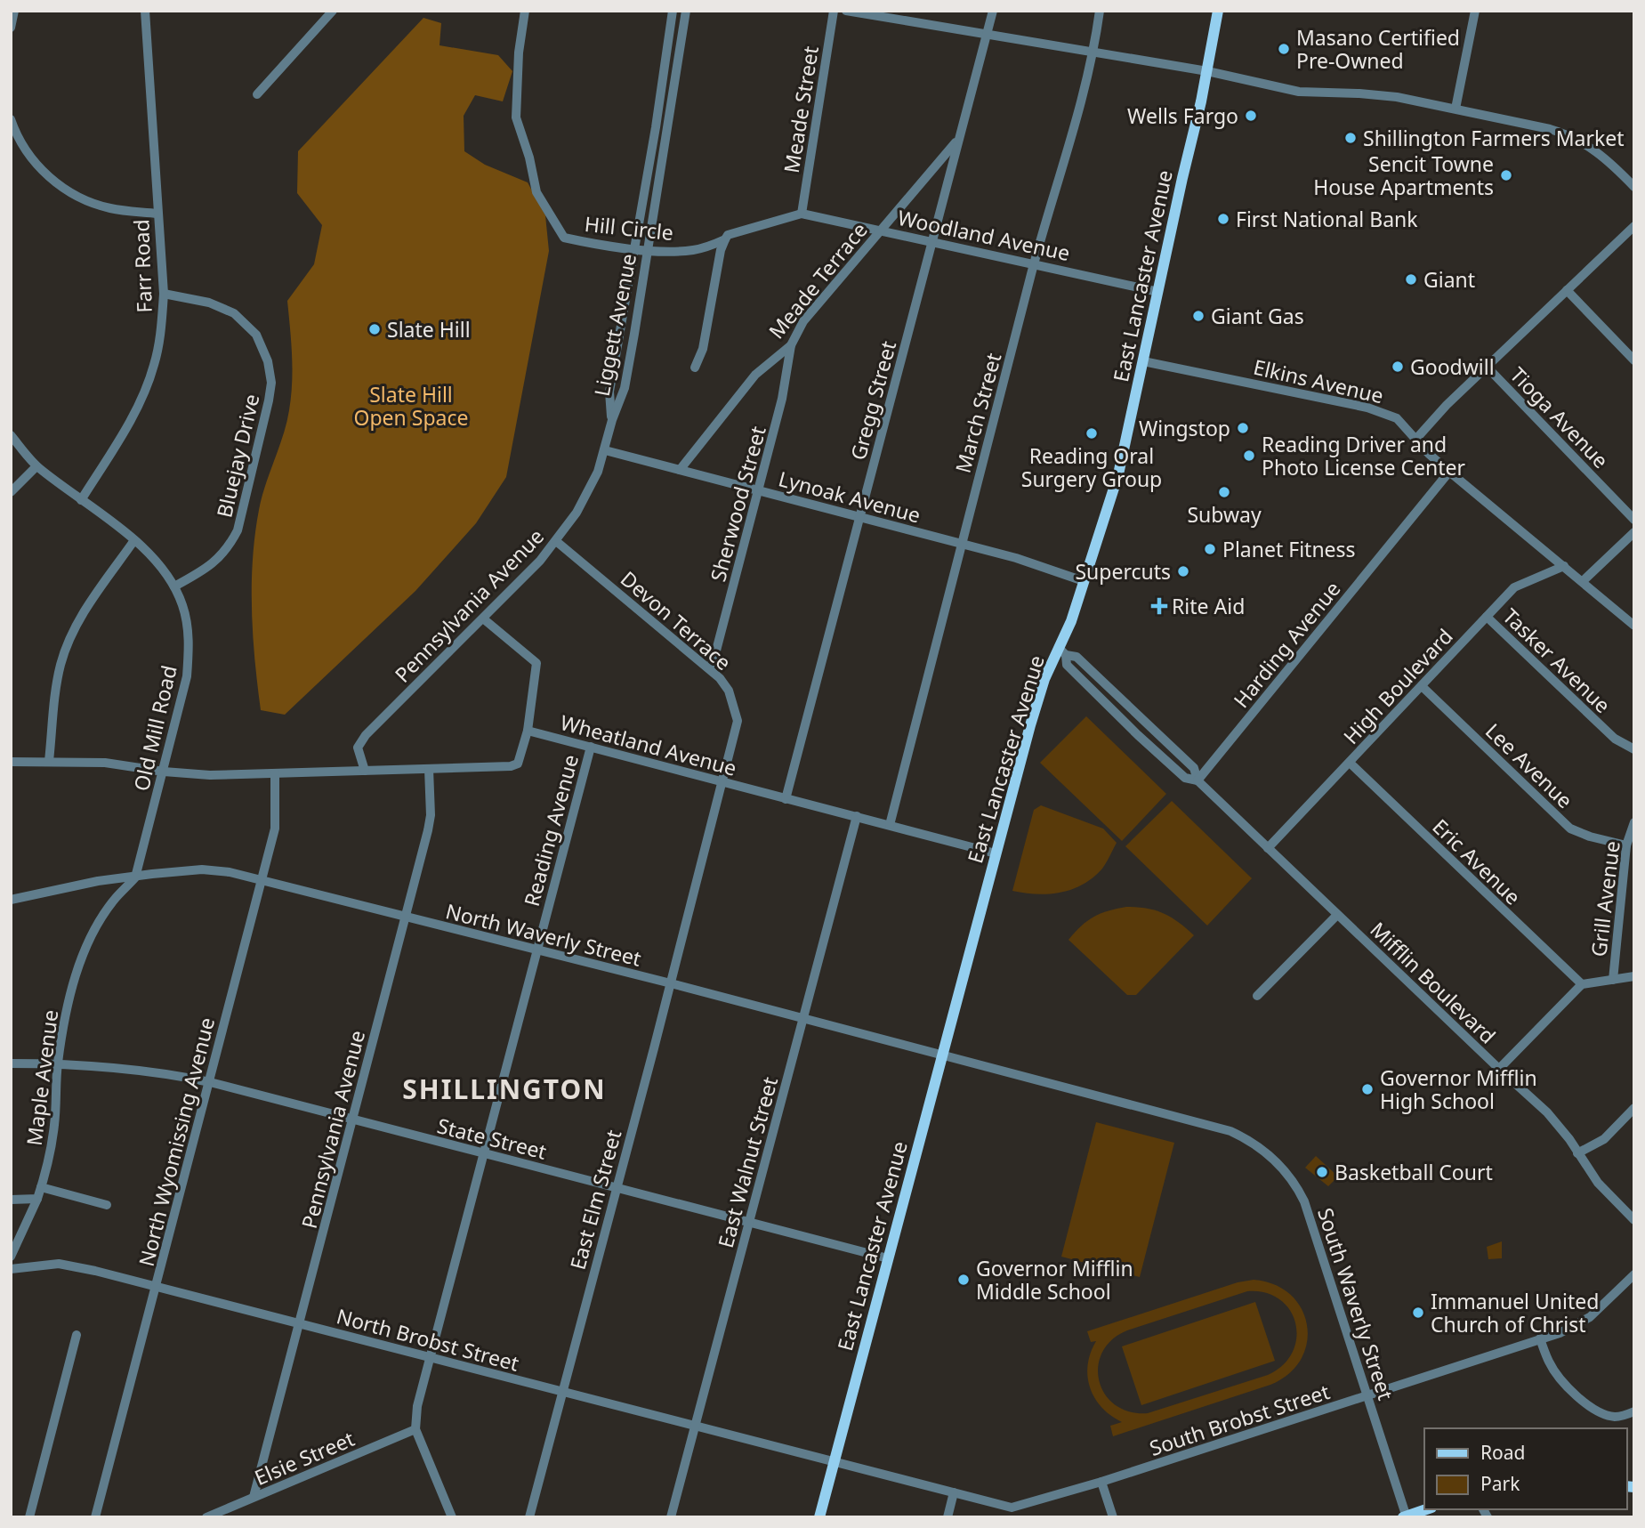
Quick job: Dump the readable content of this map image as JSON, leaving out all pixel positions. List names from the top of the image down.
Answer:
{
  "streets": {
    "main road": ["East Lancaster Avenue"],
    "street": [
      "Meade Street",
      "Hill Circle",
      "Woodland Avenue",
      "Farr Road",
      "Meade Terrace",
      "Liggett Avenue",
      "Elkins Avenue",
      "Gregg Street",
      "March Street",
      "Tioga Avenue",
      "Bluejay Drive",
      "Lynoak Avenue",
      "Sherwood Street",
      "Pennsylvania Avenue",
      "Devon Terrace",
      "Harding Avenue",
      "Tasker Avenue",
      "High Boulevard",
      "Old Mill Road",
      "Wheatland Avenue",
      "Lee Avenue",
      "Reading Avenue",
      "Eric Avenue",
      "Grill Avenue",
      "North Waverly Street",
      "Mifflin Boulevard",
      "Maple Avenue",
      "State Street",
      "North Wyomissing Avenue",
      "East Walnut Street",
      "East Elm Street",
      "South Waverly Street",
      "North Brobst Street",
      "South Brobst Street",
      "Elsie Street"
    ]
  },
  "crossings": [
    ["Meade Street", "Hill Circle"],
    ["Meade Street", "Woodland Avenue"],
    ["Hill Circle", "Woodland Avenue"],
    ["Hill Circle", "Liggett Avenue"],
    ["Woodland Avenue", "East Lancaster Avenue"],
    ["Woodland Avenue", "Meade Terrace"],
    ["Woodland Avenue", "Gregg Street"],
    ["Woodland Avenue", "March Street"],
    ["Farr Road", "Bluejay Drive"],
    ["Farr Road", "Old Mill Road"],
    ["East Lancaster Avenue", "Elkins Avenue"],
    ["East Lancaster Avenue", "Lynoak Avenue"],
    ["East Lancaster Avenue", "Wheatland Avenue"],
    ["East Lancaster Avenue", "North Waverly Street"],
    ["East Lancaster Avenue", "Mifflin Boulevard"],
    ["East Lancaster Avenue", "State Street"],
    ["East Lancaster Avenue", "South Waverly Street"],
    ["East Lancaster Avenue", "North Brobst Street"],
    ["East Lancaster Avenue", "South Brobst Street"],
    ["Meade Terrace", "Gregg Street"],
    ["Meade Terrace", "Lynoak Avenue"],
    ["Meade Terrace", "Sherwood Street"],
    ["Liggett Avenue", "Pennsylvania Avenue"],
    ["Elkins Avenue", "Harding Avenue"],
    ["Elkins Avenue", "High Boulevard"],
    ["Gregg Street", "Lynoak Avenue"],
    ["Gregg Street", "Wheatland Avenue"],
    ["March Street", "Lynoak Avenue"],
    ["March Street", "Wheatland Avenue"],
    ["Bluejay Drive", "Old Mill Road"],
    ["Lynoak Avenue", "Sherwood Street"],
    ["Lynoak Avenue", "Pennsylvania Avenue"],
    ["Sherwood Street", "Devon Terrace"],
    ["Pennsylvania Avenue", "Devon Terrace"],
    ["Pennsylvania Avenue", "Wheatland Avenue"],
    ["Pennsylvania Avenue", "North Waverly Street"],
    ["Pennsylvania Avenue", "State Street"],
    ["Pennsylvania Avenue", "North Brobst Street"],
    ["Pennsylvania Avenue", "Elsie Street"],
    ["Devon Terrace", "Wheatland Avenue"],
    ["Devon Terrace", "East Elm Street"],
    ["Harding Avenue", "Mifflin Boulevard"],
    ["Tasker Avenue", "High Boulevard"],
    ["High Boulevard", "Lee Avenue"],
    ["High Boulevard", "Eric Avenue"],
    ["High Boulevard", "Mifflin Boulevard"],
    ["Old Mill Road", "Wheatland Avenue"],
    ["Old Mill Road", "North Waverly Street"],
    ["Old Mill Road", "Maple Avenue"],
    ["Wheatland Avenue", "Reading Avenue"],
    ["Wheatland Avenue", "North Wyomissing Avenue"],
    ["Wheatland Avenue", "East Walnut Street"],
    ["Wheatland Avenue", "East Elm Street"],
    ["Lee Avenue", "Grill Avenue"],
    ["Reading Avenue", "North Waverly Street"],
    ["Reading Avenue", "State Street"],
    ["Reading Avenue", "North Brobst Street"],
    ["Reading Avenue", "Elsie Street"],
    ["Eric Avenue", "Grill Avenue"],
    ["Grill Avenue", "Mifflin Boulevard"],
    ["North Waverly Street", "Maple Avenue"],
    ["North Waverly Street", "North Wyomissing Avenue"],
    ["North Waverly Street", "East Walnut Street"],
    ["North Waverly Street", "East Elm Street"],
    ["North Waverly Street", "South Waverly Street"],
    ["Maple Avenue", "State Street"],
    ["State Street", "North Wyomissing Avenue"],
    ["State Street", "East Walnut Street"],
    ["State Street", "East Elm Street"],
    ["North Wyomissing Avenue", "North Brobst Street"],
    ["East Walnut Street", "North Brobst Street"],
    ["East Elm Street", "North Brobst Street"],
    ["South Waverly Street", "South Brobst Street"],
    ["North Brobst Street", "South Brobst Street"]
  ],
  "districts": ["SHILLINGTON"],
  "parks": ["Slate Hill Open Space"],
  "places": {
    "other": [
      "Masano Certified Pre-Owned",
      "Wells Fargo",
      "Shillington Farmers Market",
      "Sencit Towne House Apartments",
      "First National Bank",
      "Giant",
      "Giant Gas",
      "Slate Hill",
      "Goodwill",
      "Wingstop",
      "Reading Oral Surgery Group",
      "Reading Driver and Photo License Center",
      "Subway",
      "Planet Fitness",
      "Supercuts",
      "Governor Mifflin High School",
      "Basketball Court",
      "Governor Mifflin Middle School",
      "Immanuel United Church of Christ"
    ],
    "health": ["Rite Aid"]
  },
  "legend": ["Road", "Park"]
}
